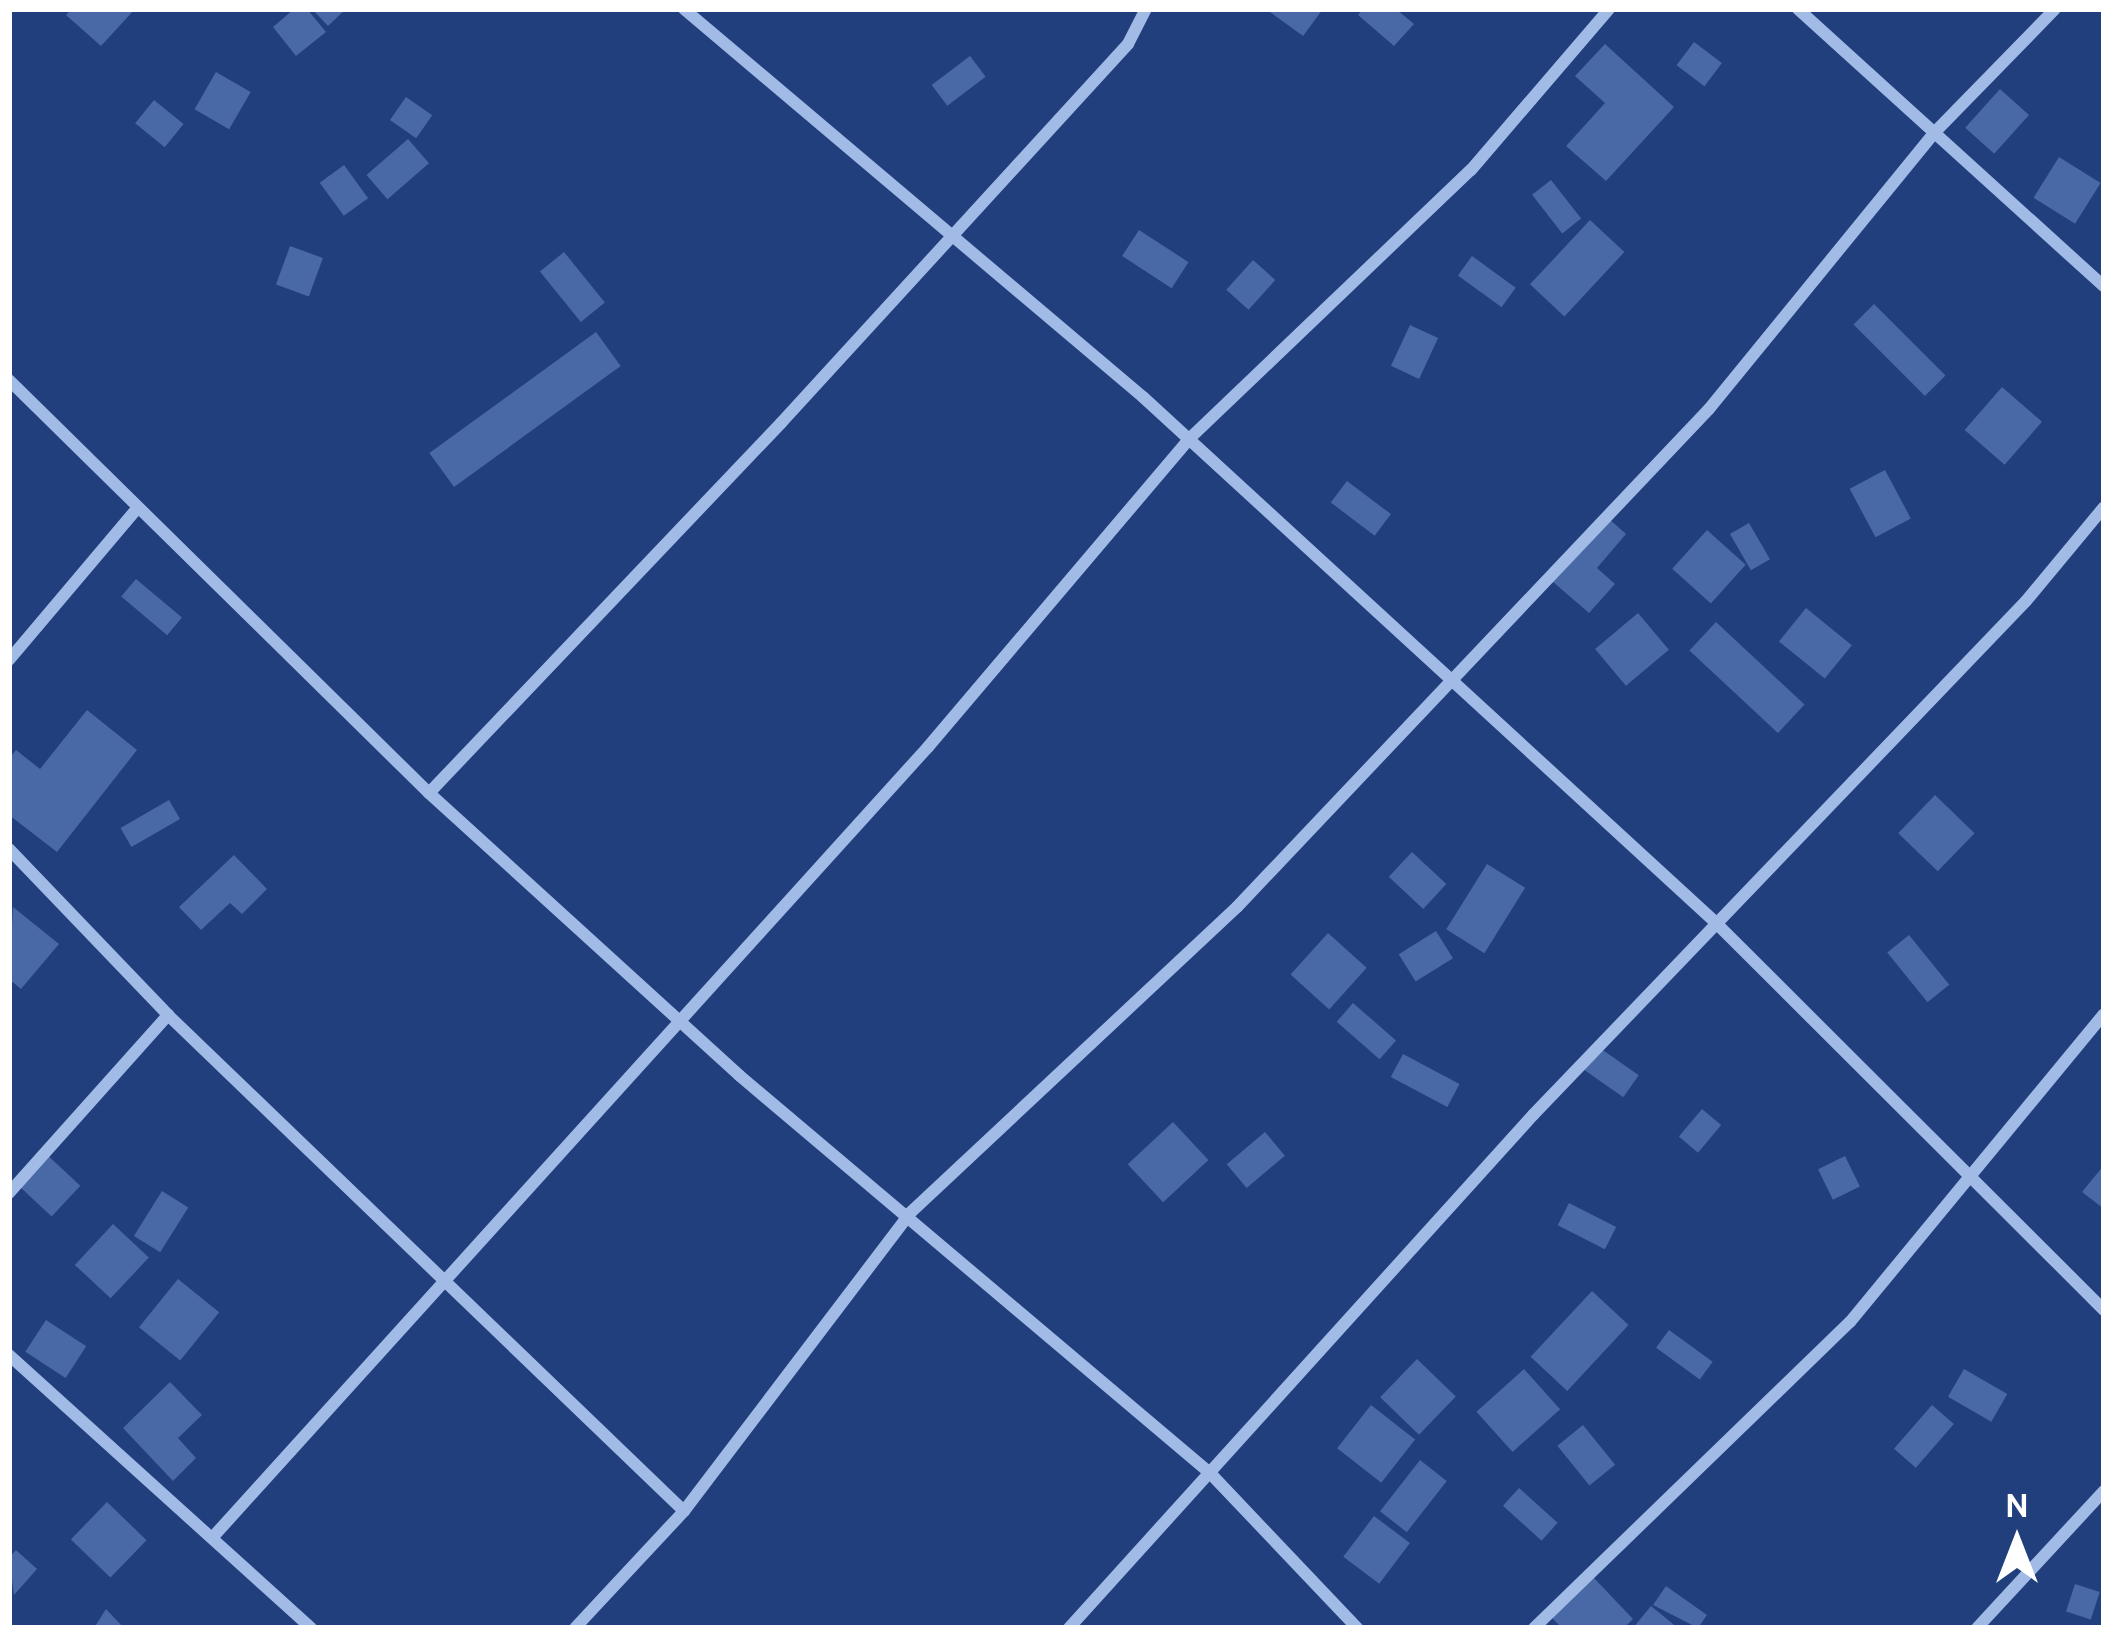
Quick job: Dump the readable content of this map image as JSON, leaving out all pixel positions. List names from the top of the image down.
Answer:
{
  "north": "top"
}
